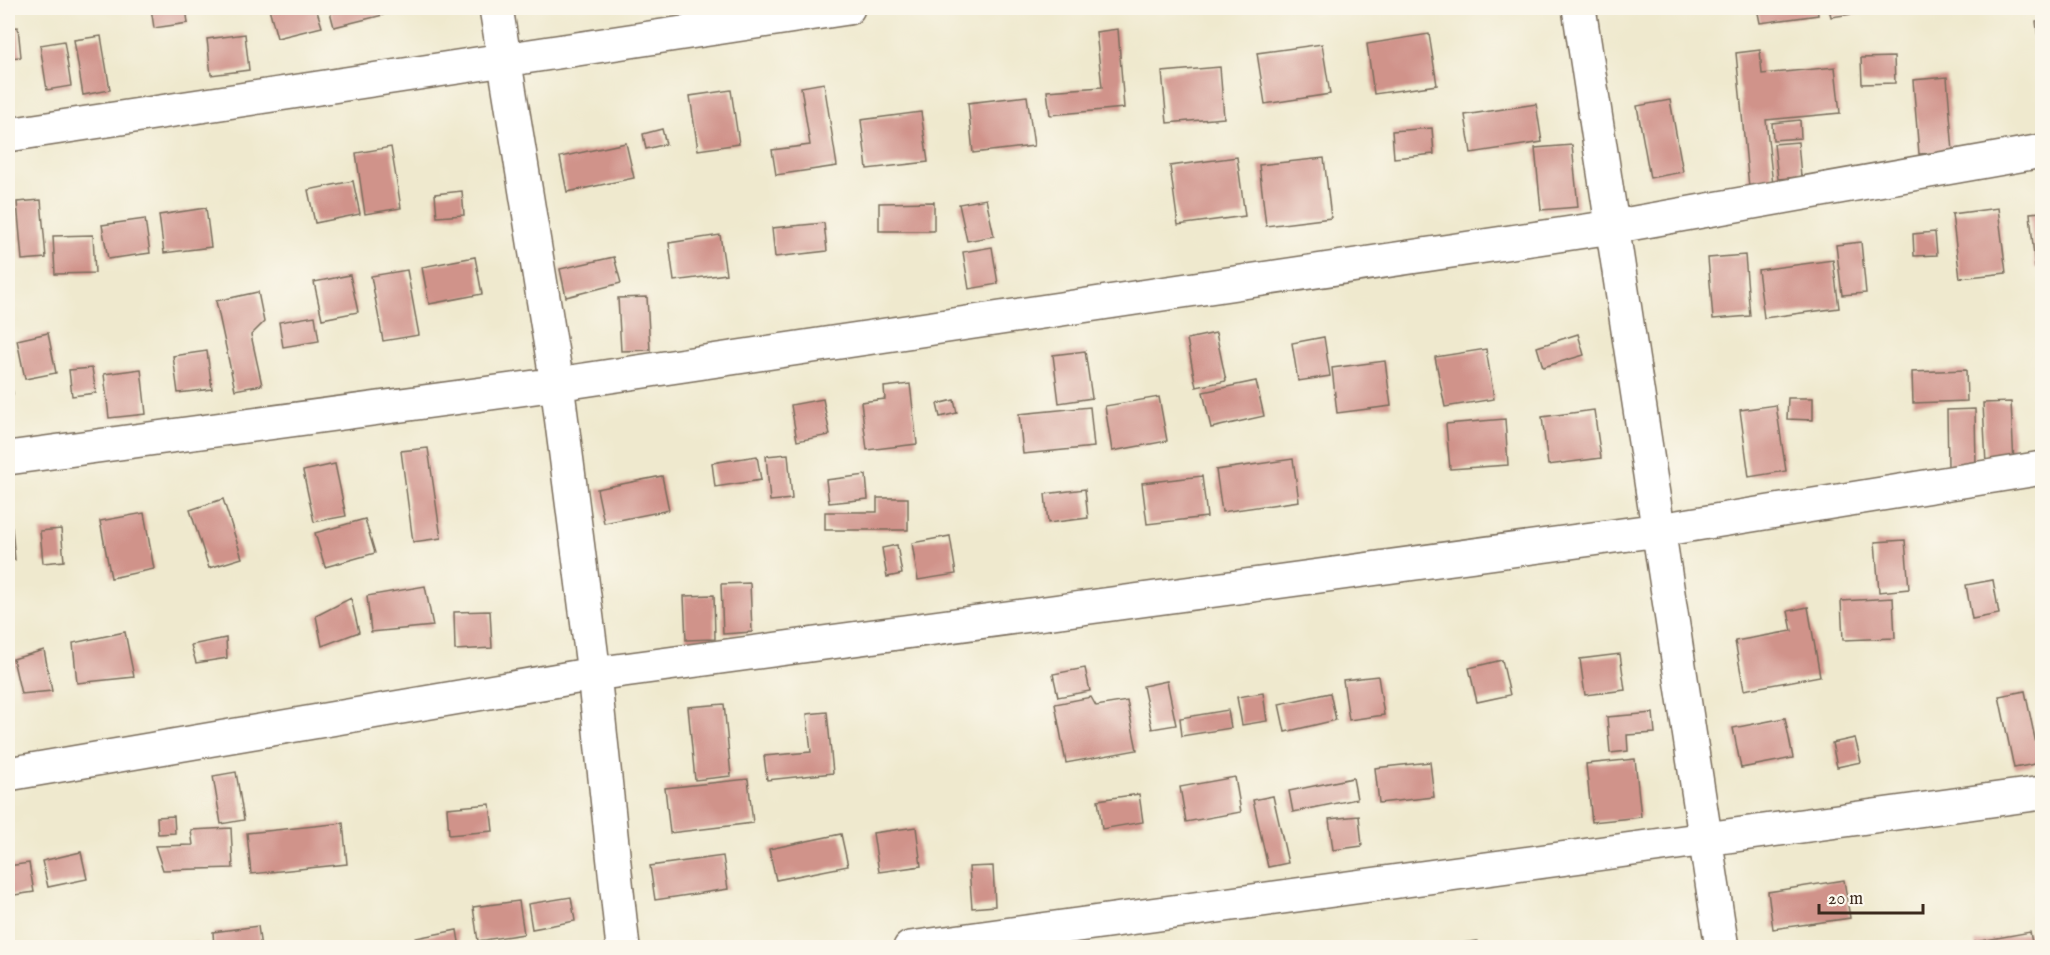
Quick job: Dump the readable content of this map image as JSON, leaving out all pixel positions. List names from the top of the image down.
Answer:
{
  "scale_bar": "20 m"
}
